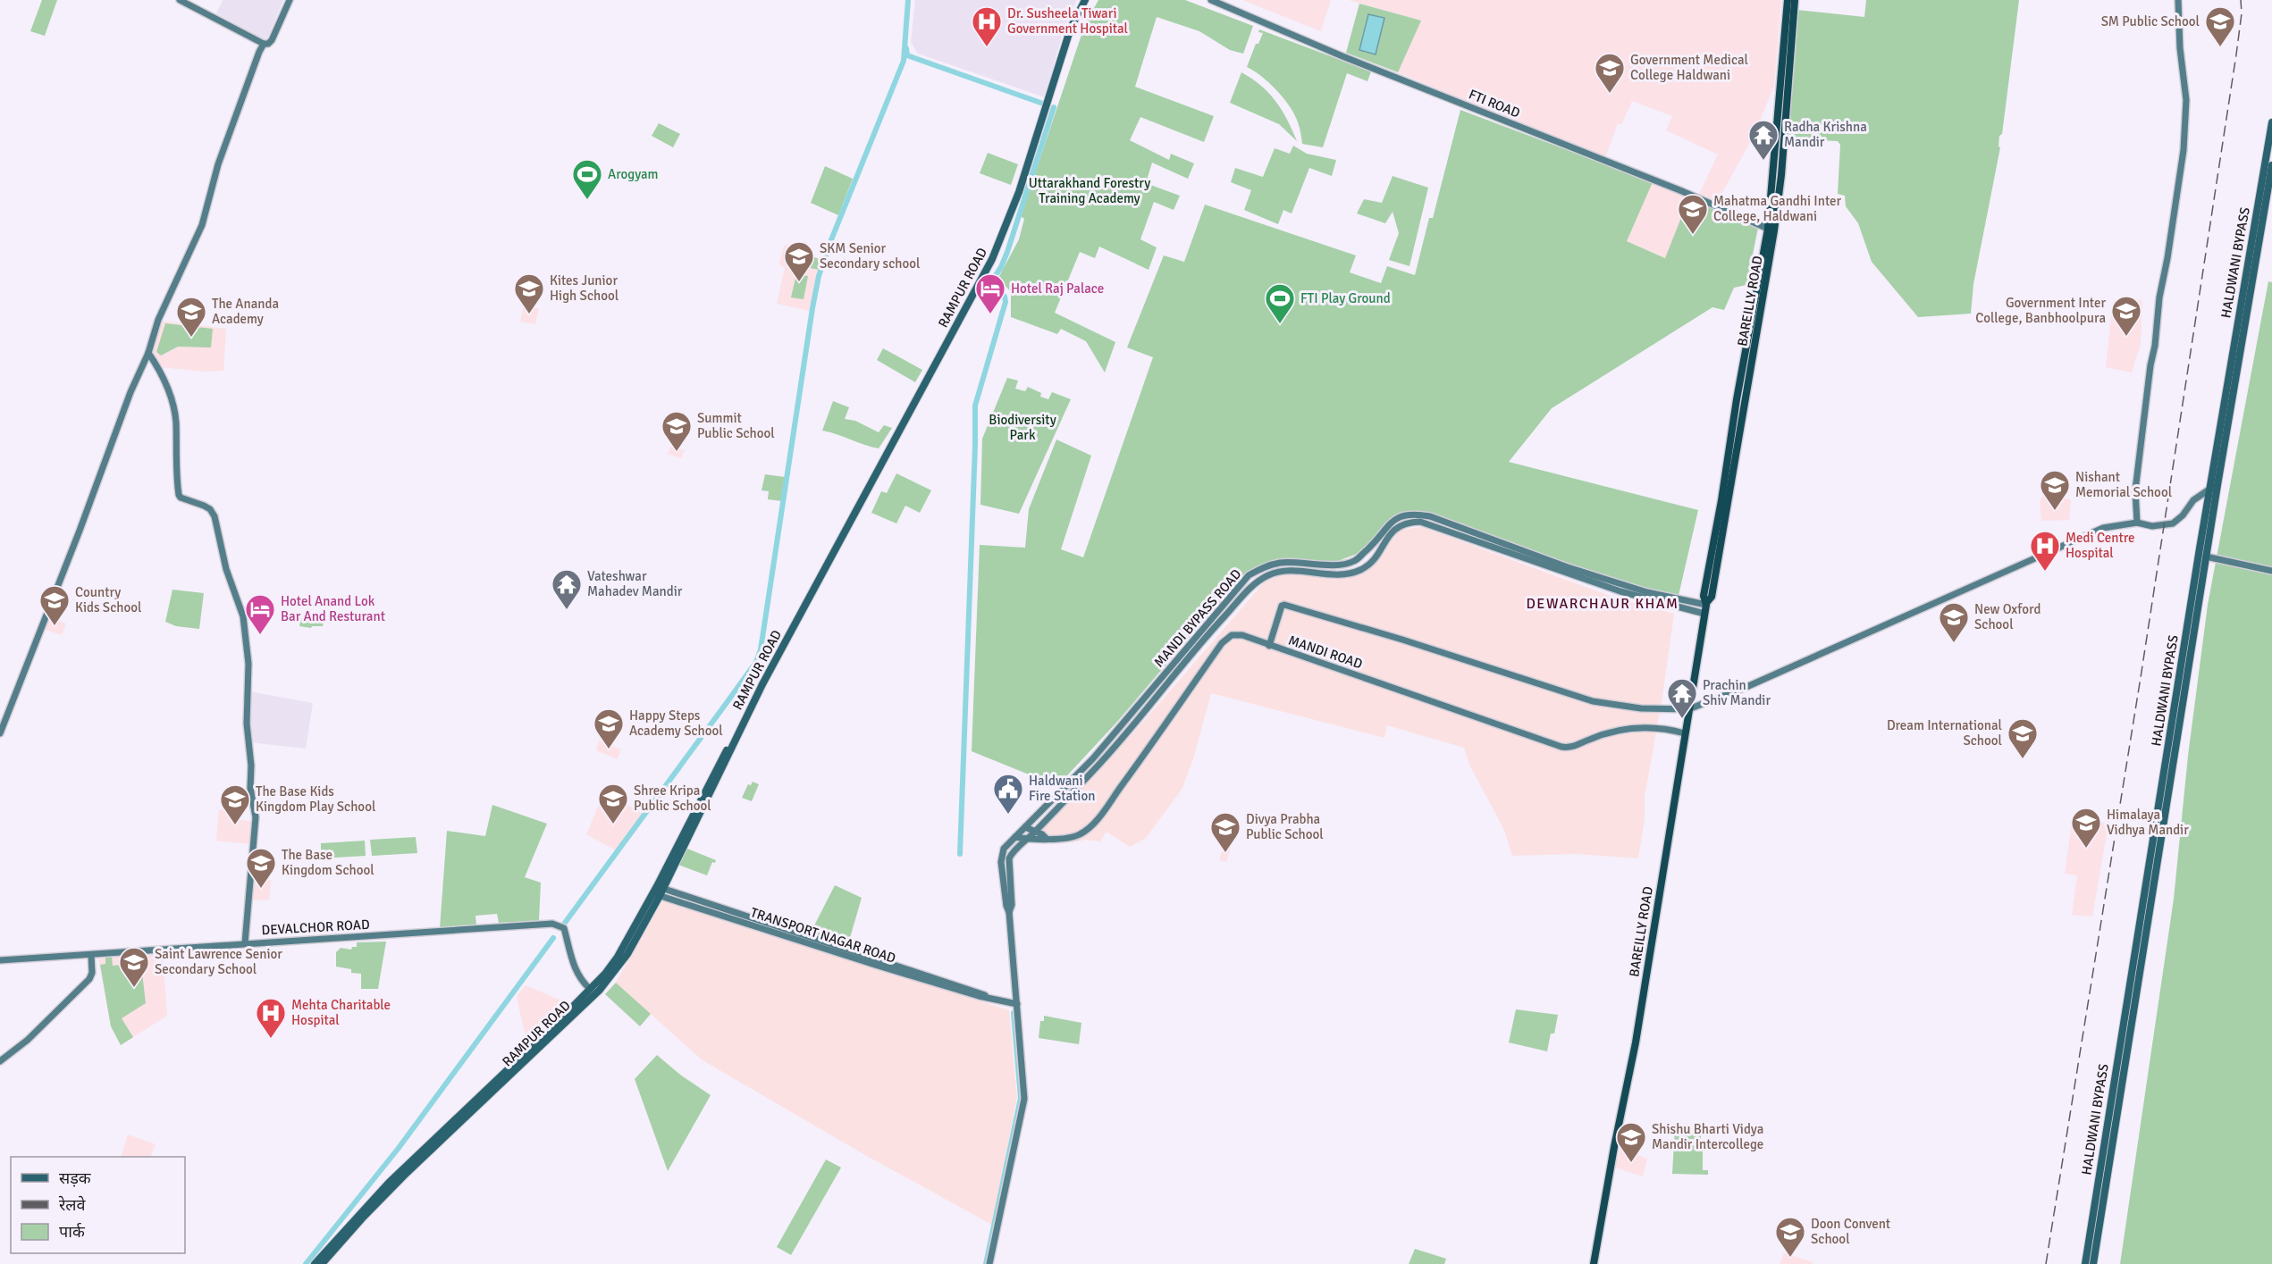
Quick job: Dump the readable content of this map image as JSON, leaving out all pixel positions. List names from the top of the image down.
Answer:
{
  "streets": {
    "highway": ["BAREILLY ROAD"],
    "main road": ["HALDWANI BYPASS", "RAMPUR ROAD"],
    "street": [
      "FTI ROAD",
      "MANDI BYPASS ROAD",
      "MANDI ROAD",
      "DEVALCHOR ROAD",
      "TRANSPORT NAGAR ROAD"
    ]
  },
  "crossings": [
    ["FTI ROAD", "BAREILLY ROAD"],
    ["RAMPUR ROAD", "DEVALCHOR ROAD"],
    ["RAMPUR ROAD", "TRANSPORT NAGAR ROAD"],
    ["BAREILLY ROAD", "MANDI BYPASS ROAD"],
    ["BAREILLY ROAD", "MANDI ROAD"],
    ["MANDI BYPASS ROAD", "MANDI ROAD"],
    ["MANDI BYPASS ROAD", "TRANSPORT NAGAR ROAD"]
  ],
  "districts": ["DEWARCHAUR KHAM"],
  "parks": ["Uttarakhand Forestry Training Academy", "Biodiversity Park"],
  "places": {
    "hospital": ["Dr. Susheela Tiwari Government Hospital", "Medi Centre Hospital", "Mehta Charitable Hospital"],
    "school or university": [
      "SM Public School",
      "Government Medical College Haldwani",
      "Mahatma Gandhi Inter College, Haldwani",
      "SKM Senior Secondary school",
      "Kites Junior High School",
      "Government Inter College, Banbhoolpura",
      "The Ananda Academy",
      "Summit Public School",
      "Nishant Memorial School",
      "Country Kids School",
      "New Oxford School",
      "Happy Steps Academy School",
      "Dream International School",
      "Shree Kripa Public School",
      "The Base Kids Kingdom Play School",
      "Himalaya Vidhya Mandir",
      "Divya Prabha Public School",
      "The Base Kingdom School",
      "Saint Lawrence Senior Secondary School",
      "Shishu Bharti Vidya Mandir Intercollege",
      "Doon Convent School"
    ],
    "temple": ["Radha Krishna Mandir", "Vateshwar Mahadev Mandir", "Prachin Shiv Mandir"],
    "sports": ["Arogyam", "FTI Play Ground"],
    "hotel": ["Hotel Raj Palace", "Hotel Anand Lok Bar And Resturant"],
    "public building": ["Haldwani Fire Station"]
  },
  "legend": ["सड़क", "रेलवे", "पार्क"]
}
